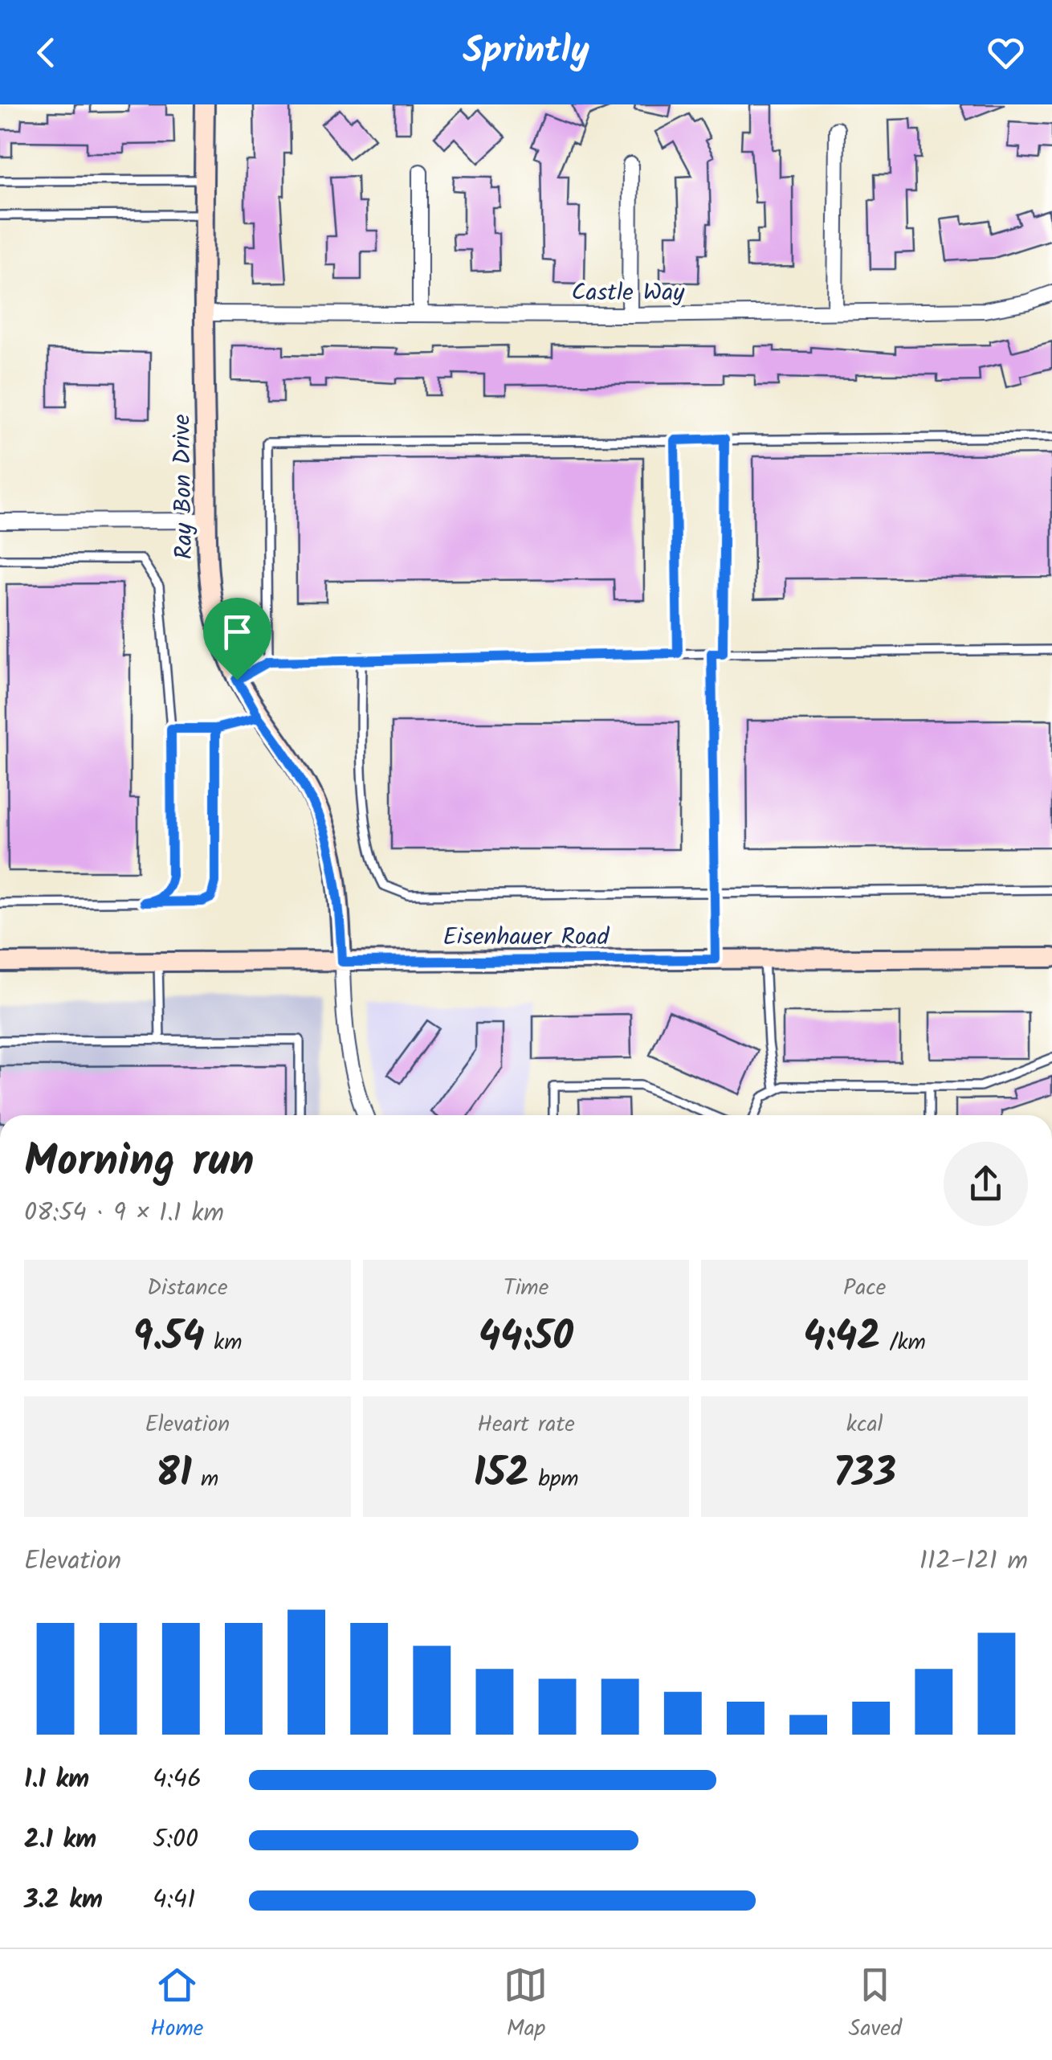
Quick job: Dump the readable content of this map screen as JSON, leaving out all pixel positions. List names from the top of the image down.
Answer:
{
  "streets": {
    "main road": ["Ray Bon Drive", "Eisenhauer Road"],
    "street": ["Castle Way"]
  },
  "crossings": [
    ["Castle Way", "Ray Bon Drive"],
    ["Ray Bon Drive", "Eisenhauer Road"]
  ],
  "page": {
    "header": "Sprintly",
    "heading": ["Morning run", "08:54 · 9 × 1.1 km"],
    "stats": [
      ["Distance", "9.54 km"],
      ["Time", "44:50"],
      ["Pace", "4:42 /km"],
      ["Elevation", "81 m"],
      ["Heart rate", "152 bpm"],
      ["kcal", "733"]
    ],
    "chart": ["Elevation", "112–121 m"],
    "list": [
      {
        "name": "1.1 km",
        "note": "4:46"
      },
      {
        "name": "2.1 km",
        "note": "5:00"
      },
      {
        "name": "3.2 km",
        "note": "4:41"
      }
    ],
    "tabs": ["Home", "Map", "Saved"]
  }
}
